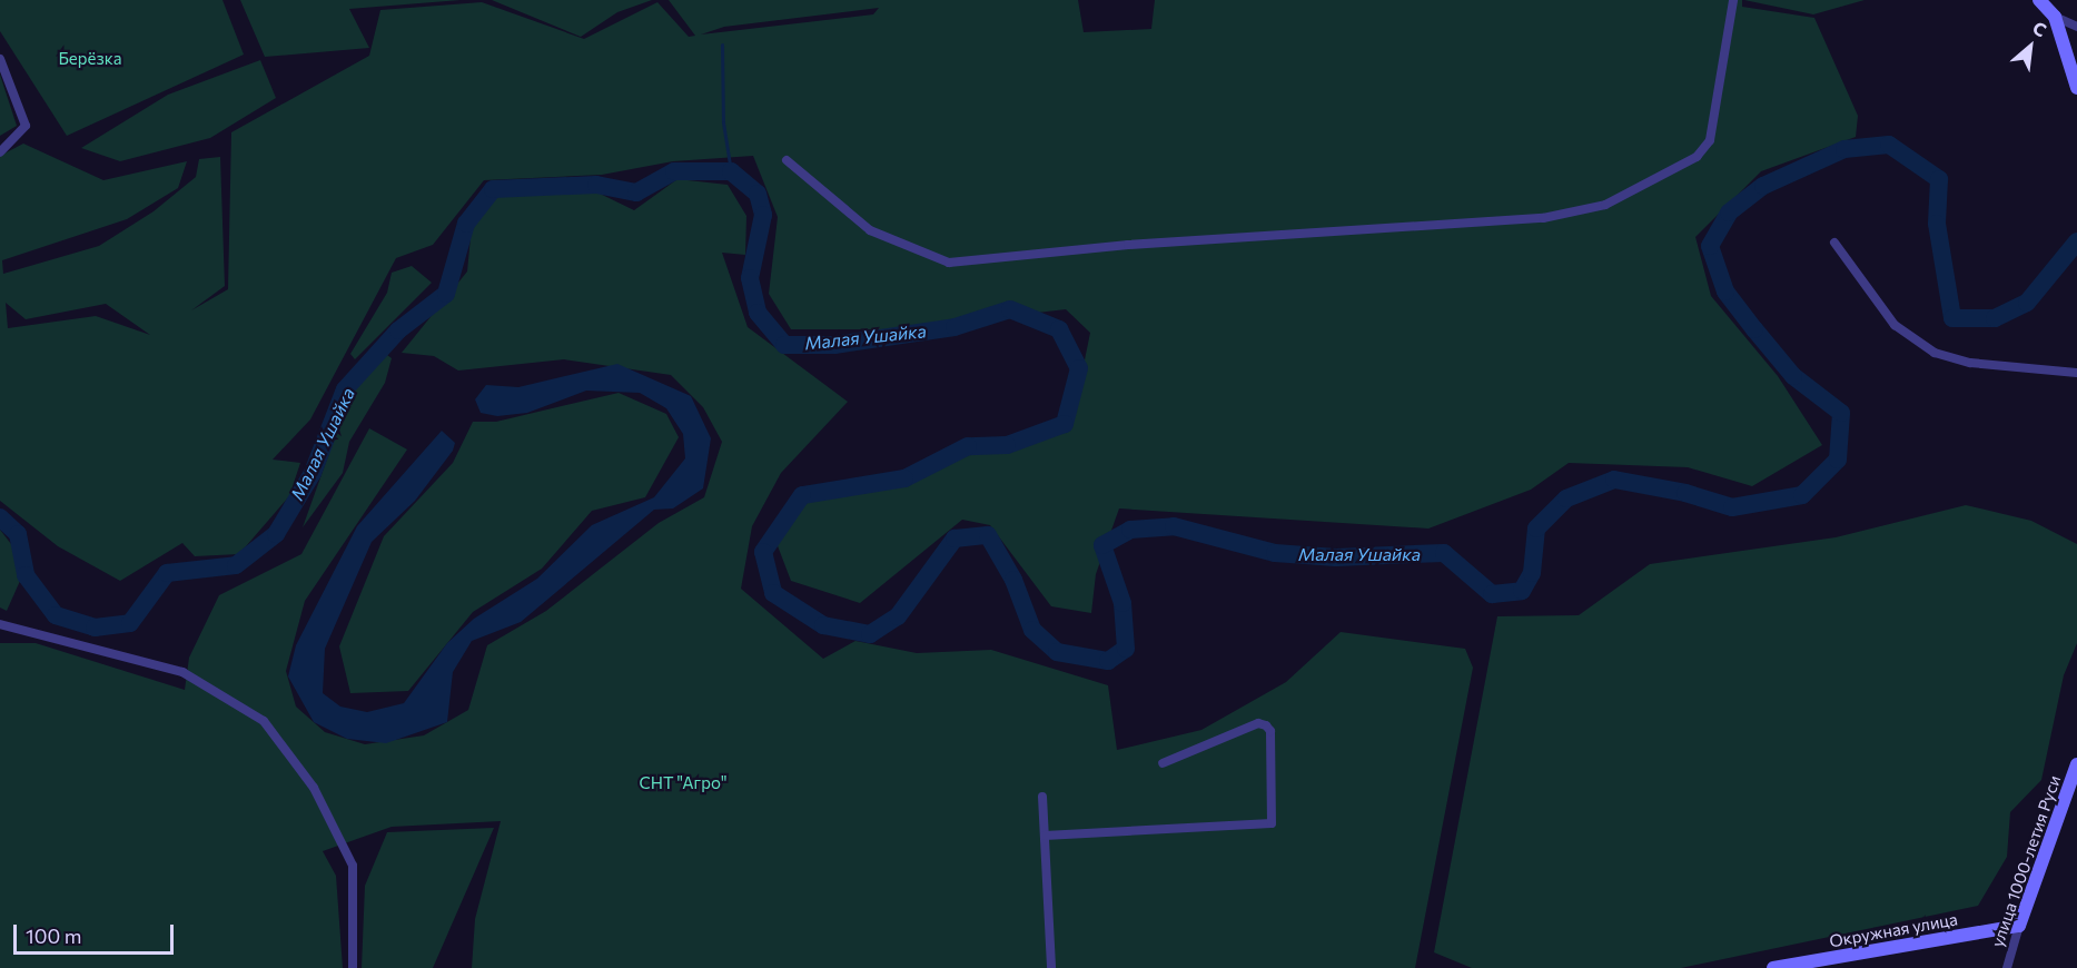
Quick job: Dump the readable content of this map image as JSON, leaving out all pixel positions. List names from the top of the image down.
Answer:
{
  "streets": {
    "street": ["улица 1000-летия Руси", "Окружная улица"]
  },
  "crossings": [
    ["улица 1000-летия Руси", "Окружная улица"]
  ],
  "water": ["Малая Ушайка"],
  "parks": ["Берёзка", "СНТ \"Агро\""],
  "scale_bar": "100 m",
  "north": "top right"
}
